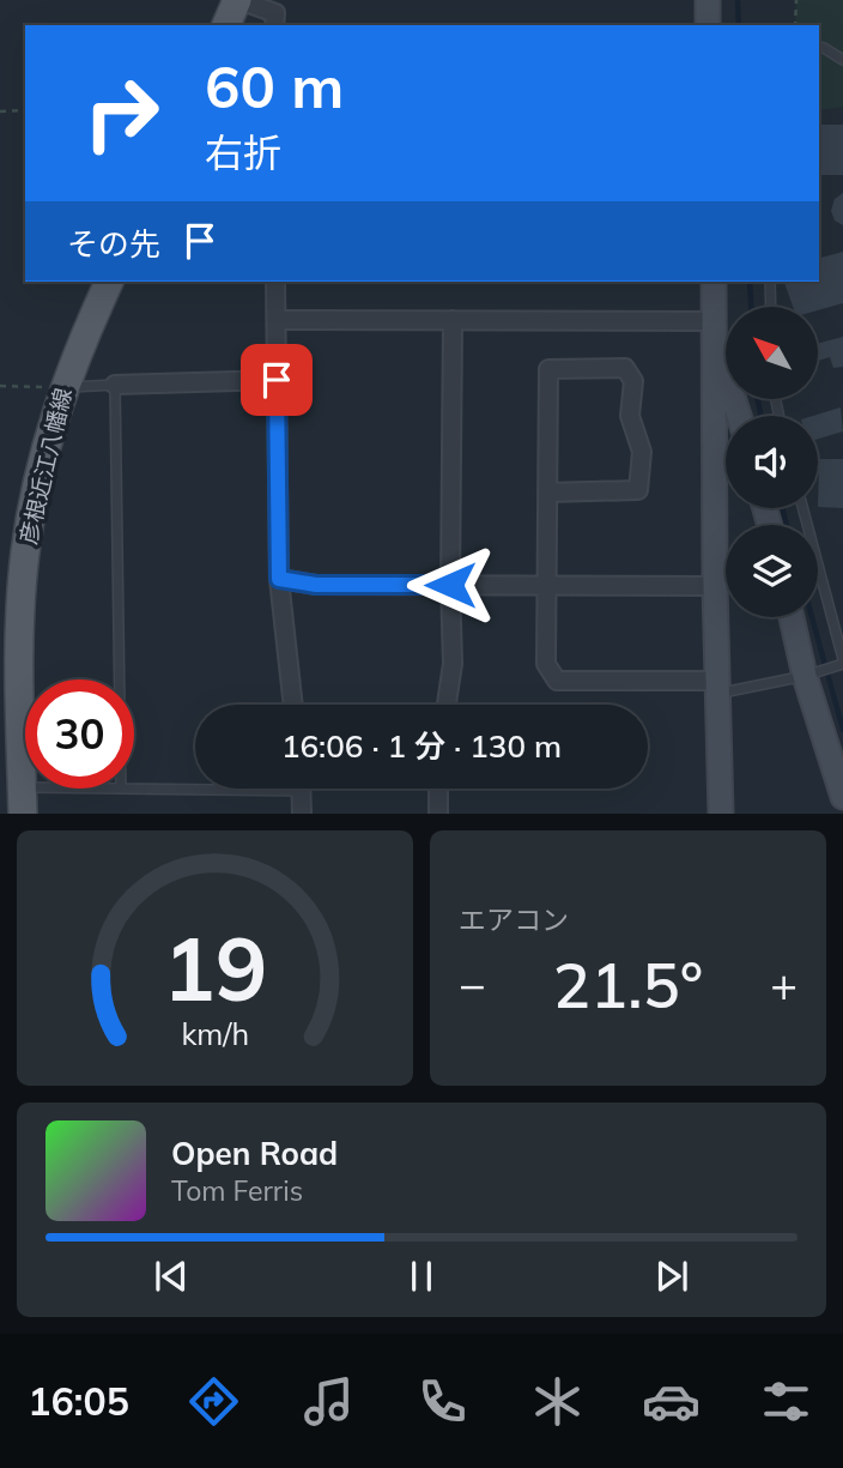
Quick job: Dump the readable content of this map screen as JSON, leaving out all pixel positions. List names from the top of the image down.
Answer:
{
  "streets": {
    "main road": ["彦根近江八幡線"]
  },
  "north": "top left",
  "page": {
    "turn": ["60 m", "右折"],
    "then": "その先",
    "limit": "30",
    "trip": "16:06 · 1 分 · 130 m",
    "tile": "エアコン",
    "heat": ["−", "21.5°", "+"],
    "song": ["Open Road", "Tom Ferris"],
    "tabs": "16:05",
    "gauge": ["19", "km/h"]
  }
}
